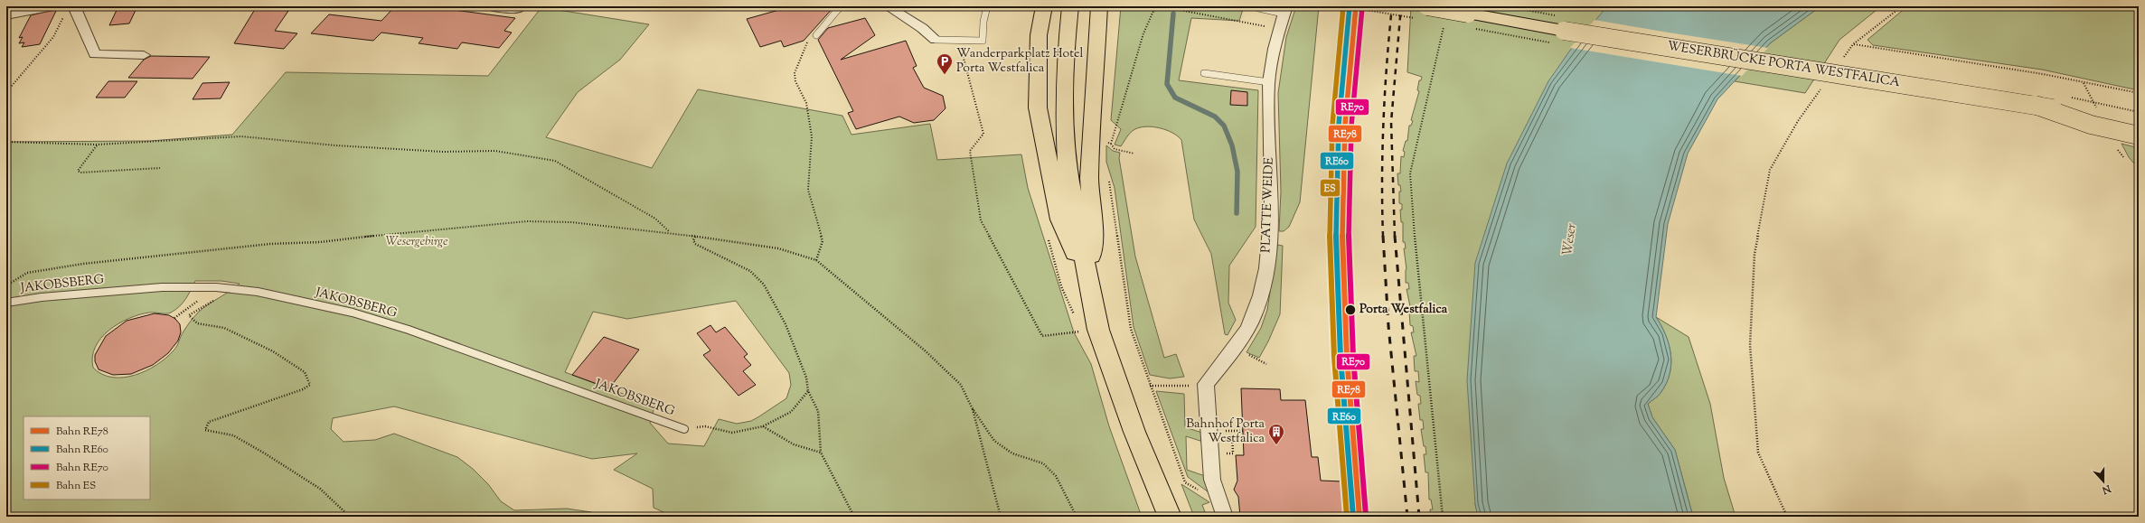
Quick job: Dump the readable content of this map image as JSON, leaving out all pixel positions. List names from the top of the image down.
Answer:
{
  "streets": {
    "main road": ["WESERBRÜCKE PORTA WESTFALICA"],
    "street": ["PLATTE WEIDE"],
    "lane": ["JAKOBSBERG"]
  },
  "water": ["Weser"],
  "parks": ["Wesergebirge"],
  "places": {
    "parking": ["Wanderparkplatz Hotel Porta Westfalica"],
    "other": ["Porta Westfalica"],
    "building": ["Bahnhof Porta Westfalica"]
  },
  "lines": [
    "rail line RE78",
    "rail line RE60",
    "rail line ES",
    "rail line RE70"
  ],
  "legend": [
    "Bahn RE78",
    "Bahn RE60",
    "Bahn RE70",
    "Bahn ES"
  ],
  "north": "bottom"
}
